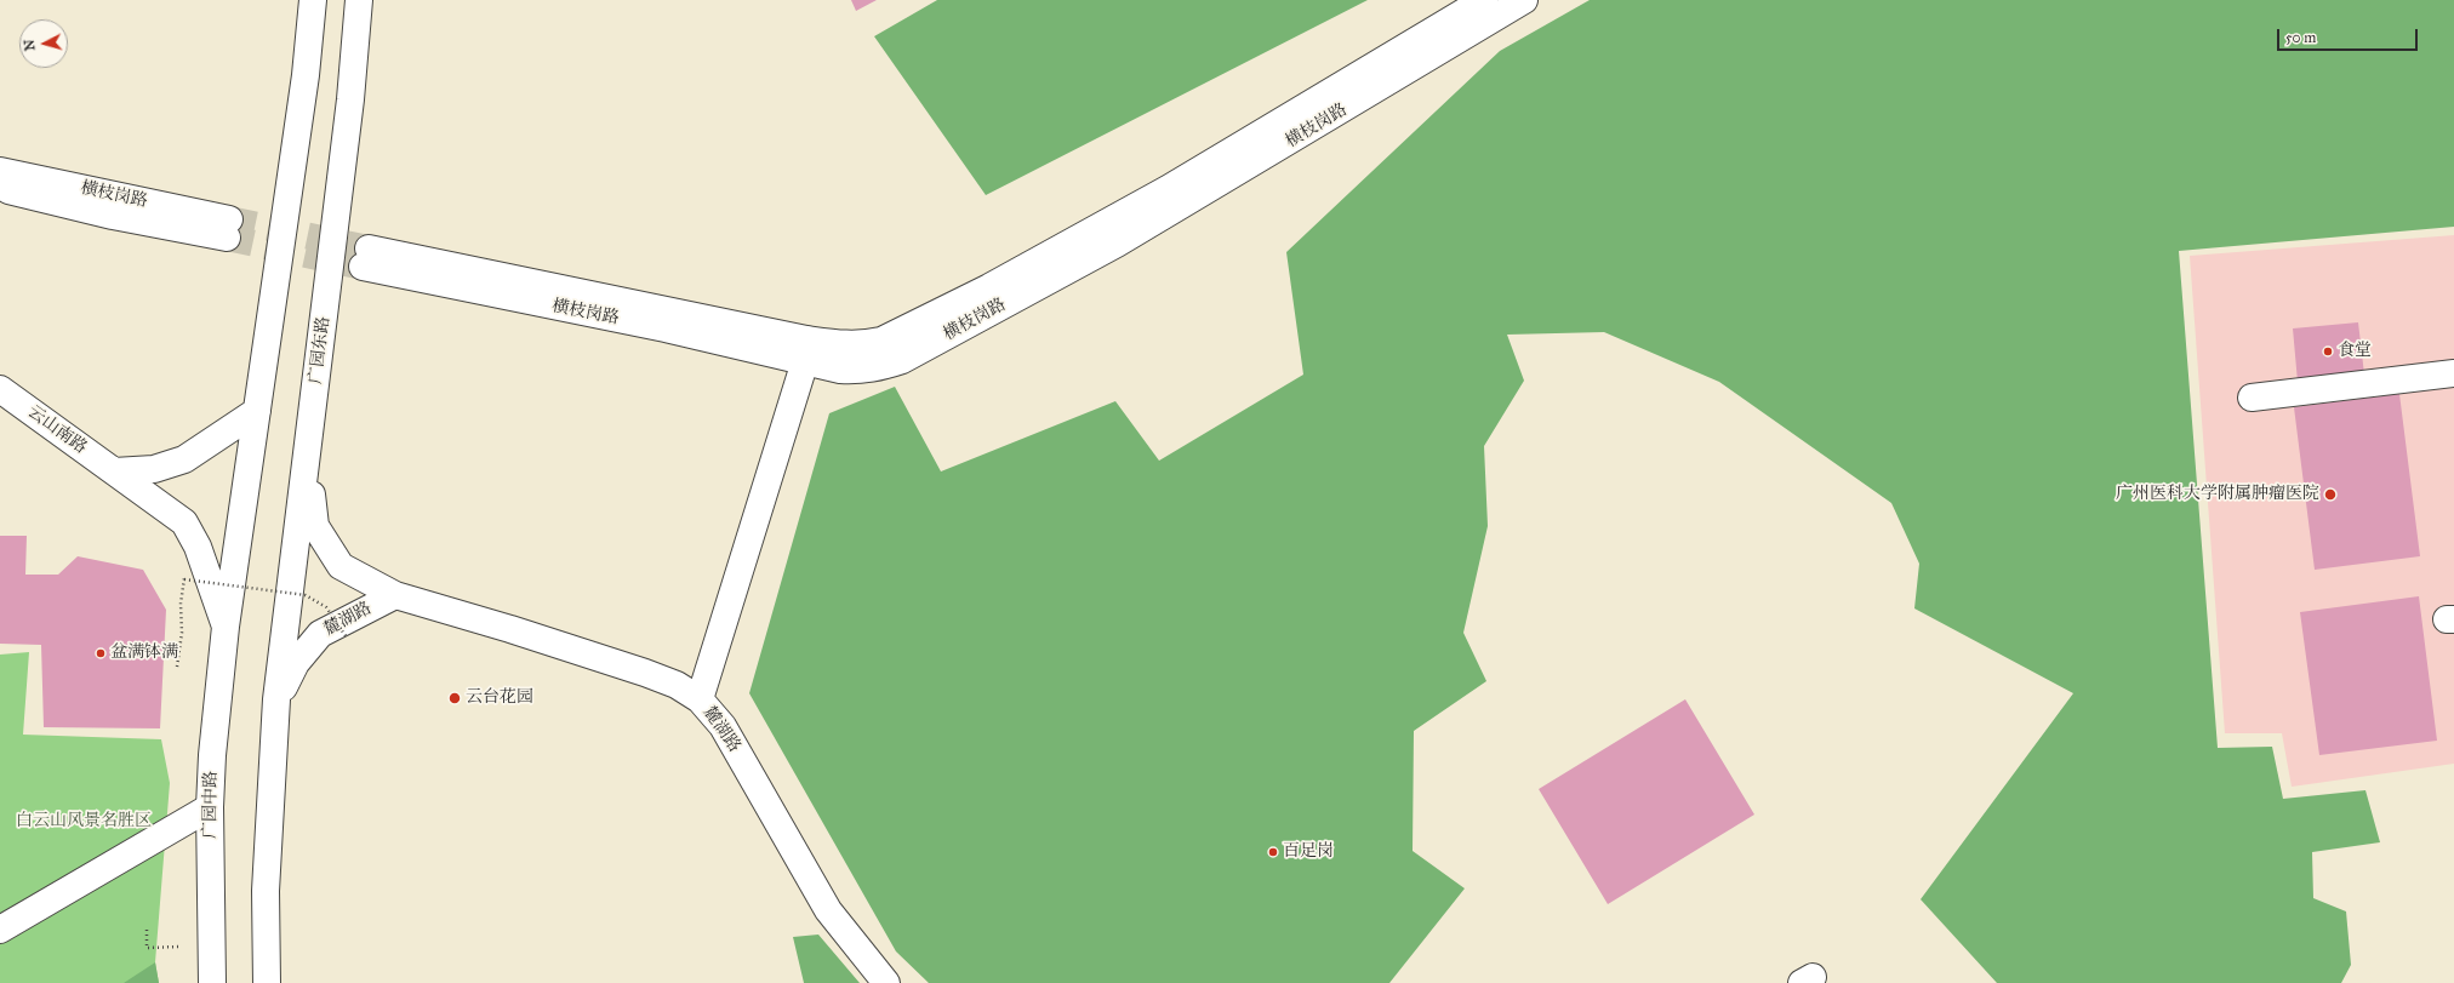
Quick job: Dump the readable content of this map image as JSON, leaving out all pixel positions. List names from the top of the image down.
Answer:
{
  "streets": {
    "main road": [
      "横枝岗路",
      "广园东路",
      "云山南路",
      "麓湖路",
      "广园中路"
    ]
  },
  "crossings": [
    ["广园东路", "麓湖路"],
    ["云山南路", "广园中路"]
  ],
  "parks": ["白云山风景名胜区"],
  "places": [
    "食堂",
    "广州医科大学附属肿瘤医院",
    "盆满钵满",
    "云台花园",
    "百足岗"
  ],
  "scale_bar": "50 m",
  "north": "left"
}
